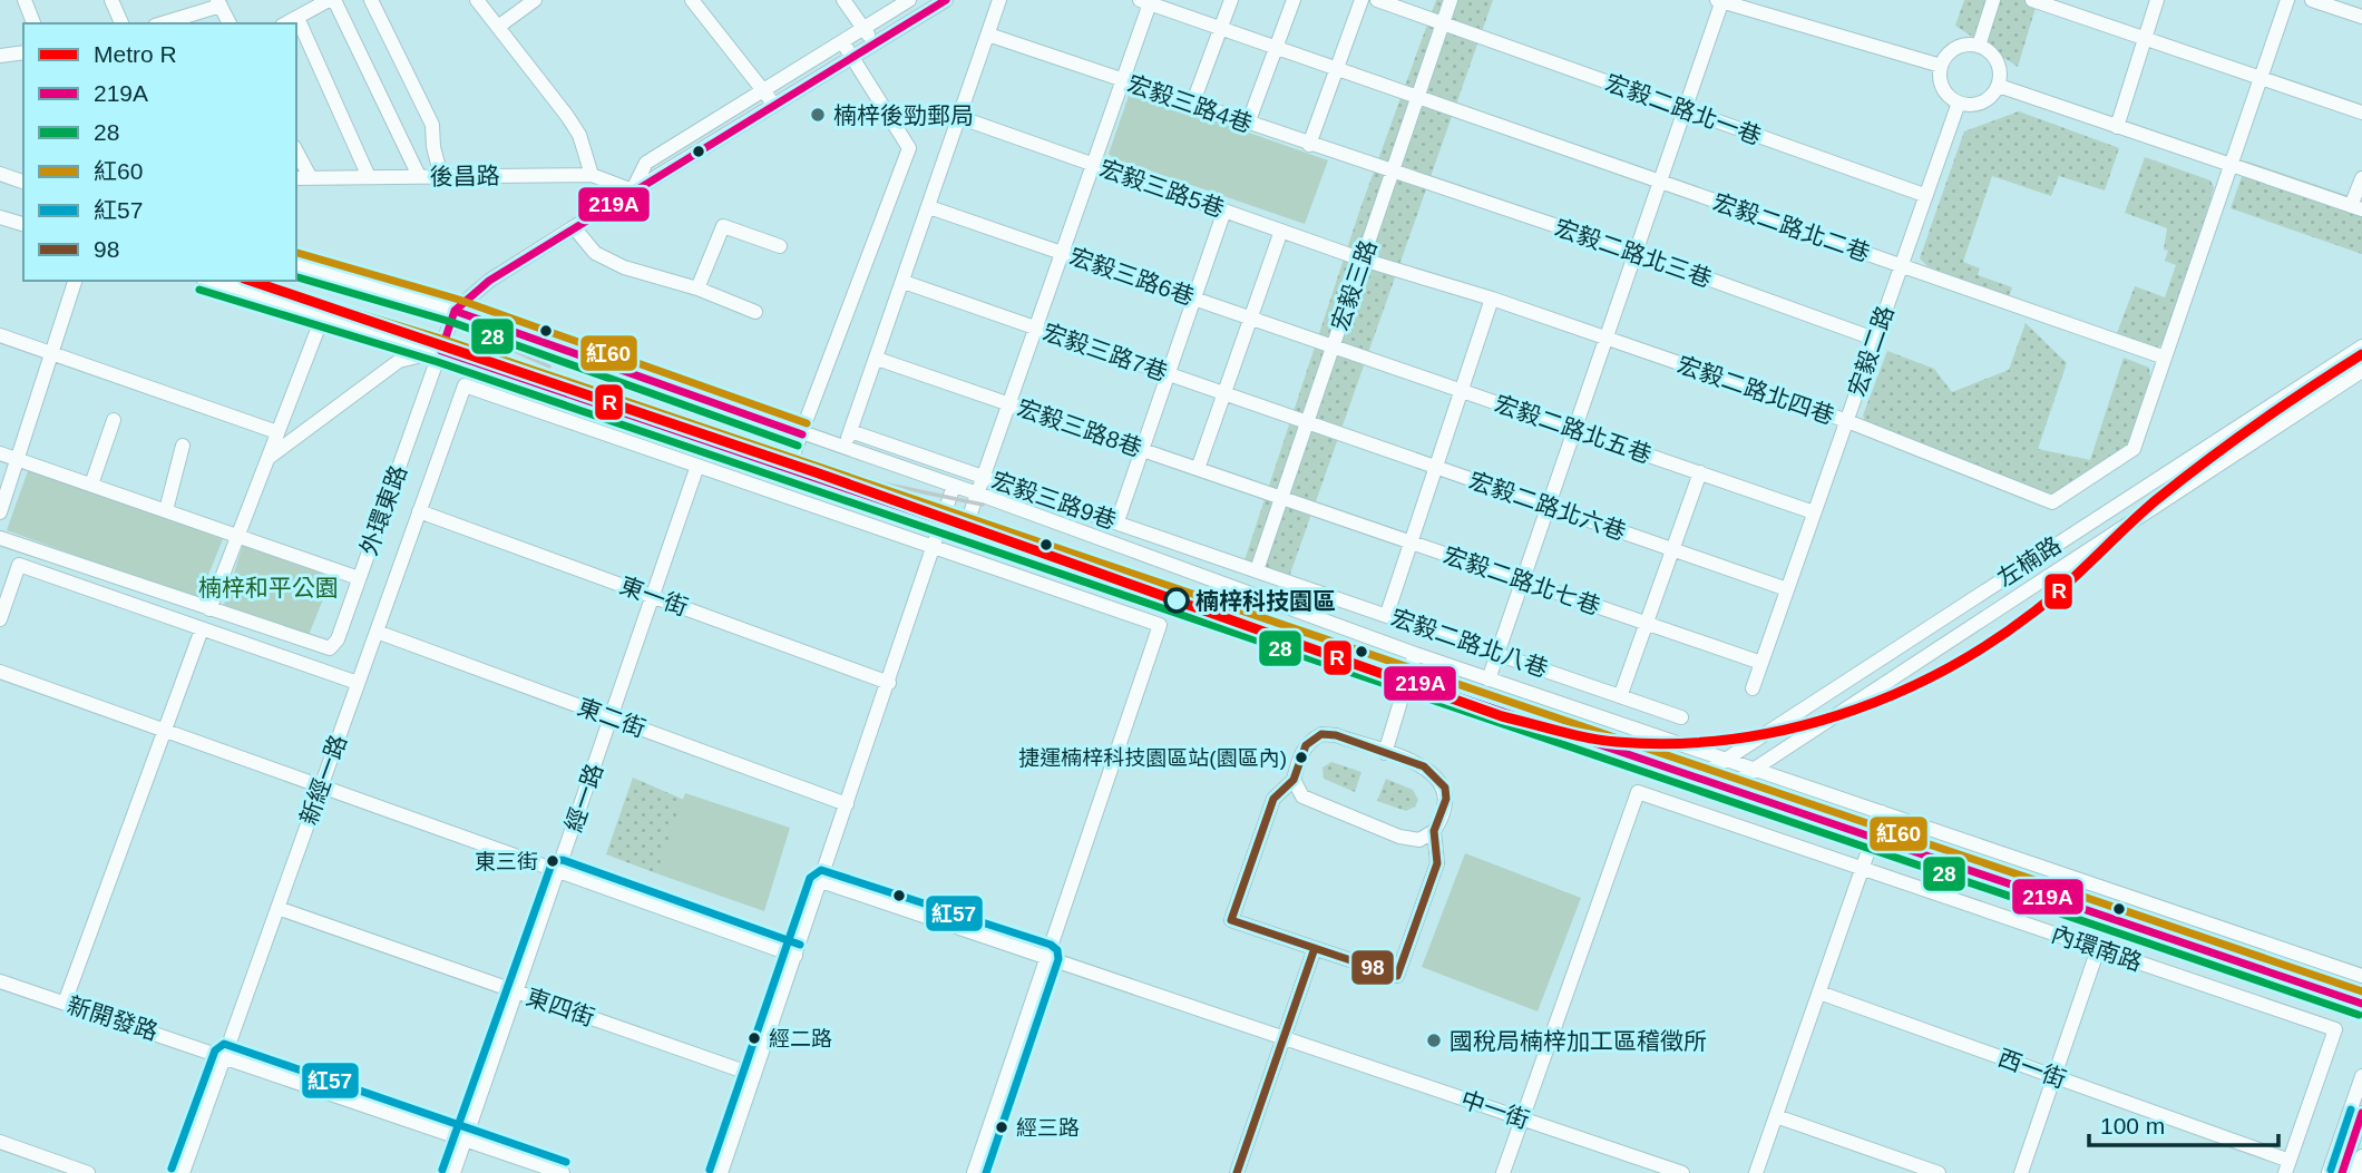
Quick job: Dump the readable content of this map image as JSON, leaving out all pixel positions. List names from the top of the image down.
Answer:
{
  "streets": {
    "street": [
      "宏毅三路4巷",
      "宏毅二路北一巷",
      "後昌路",
      "宏毅三路5巷",
      "宏毅二路北二巷",
      "宏毅二路北三巷",
      "宏毅三路6巷",
      "宏毅三路",
      "宏毅二路",
      "宏毅三路7巷",
      "宏毅二路北四巷",
      "宏毅三路8巷",
      "宏毅二路北五巷",
      "宏毅三路9巷",
      "宏毅二路北六巷",
      "外環東路",
      "左楠路",
      "宏毅二路北七巷",
      "東一街",
      "宏毅二路北八巷",
      "東二街",
      "新經一路",
      "經一路",
      "內環南路",
      "東四街",
      "新開發路",
      "西一街",
      "中一街"
    ]
  },
  "crossings": [
    ["宏毅三路4巷", "宏毅二路北三巷"],
    ["宏毅三路4巷", "宏毅三路"],
    ["宏毅二路北一巷", "宏毅三路"],
    ["宏毅二路北一巷", "宏毅二路"],
    ["宏毅三路5巷", "宏毅三路"],
    ["宏毅三路5巷", "宏毅二路北四巷"],
    ["宏毅二路北二巷", "宏毅三路"],
    ["宏毅二路北二巷", "宏毅二路"],
    ["宏毅二路北二巷", "宏毅二路北四巷"],
    ["宏毅二路北三巷", "宏毅三路"],
    ["宏毅二路北三巷", "宏毅二路"],
    ["宏毅三路6巷", "宏毅三路"],
    ["宏毅三路6巷", "宏毅二路北五巷"],
    ["宏毅三路", "宏毅三路7巷"],
    ["宏毅三路", "宏毅二路北四巷"],
    ["宏毅三路", "宏毅三路8巷"],
    ["宏毅三路", "宏毅二路北五巷"],
    ["宏毅三路", "宏毅三路9巷"],
    ["宏毅三路", "宏毅二路北六巷"],
    ["宏毅三路", "宏毅二路北七巷"],
    ["宏毅三路", "宏毅二路北八巷"],
    ["宏毅二路", "宏毅二路北四巷"],
    ["宏毅二路", "宏毅二路北五巷"],
    ["宏毅二路", "宏毅二路北六巷"],
    ["宏毅二路", "宏毅二路北七巷"],
    ["宏毅三路7巷", "宏毅二路北六巷"],
    ["宏毅三路8巷", "宏毅二路北七巷"],
    ["宏毅三路9巷", "宏毅二路北八巷"],
    ["東一街", "新經一路"],
    ["東一街", "經一路"],
    ["東二街", "新經一路"],
    ["東二街", "經一路"],
    ["新經一路", "經一路"],
    ["新經一路", "東四街"],
    ["新經一路", "新開發路"],
    ["經一路", "東四街"],
    ["經一路", "新開發路"],
    ["內環南路", "西一街"],
    ["內環南路", "中一街"]
  ],
  "parks": ["楠梓和平公園"],
  "places": [
    "楠梓後勁郵局",
    "楠梓科技園區",
    "捷運楠梓科技園區站(園區內)",
    "東三街",
    "經二路",
    "國稅局楠梓加工區稽徵所",
    "經三路"
  ],
  "lines": [
    "transit line 219A",
    "transit line 紅60",
    "transit line 28",
    "metro line R",
    "transit line 98",
    "transit line 紅57"
  ],
  "legend": [
    "Metro R",
    "219A",
    "28",
    "紅60",
    "紅57",
    "98"
  ],
  "scale_bar": "100 m"
}
